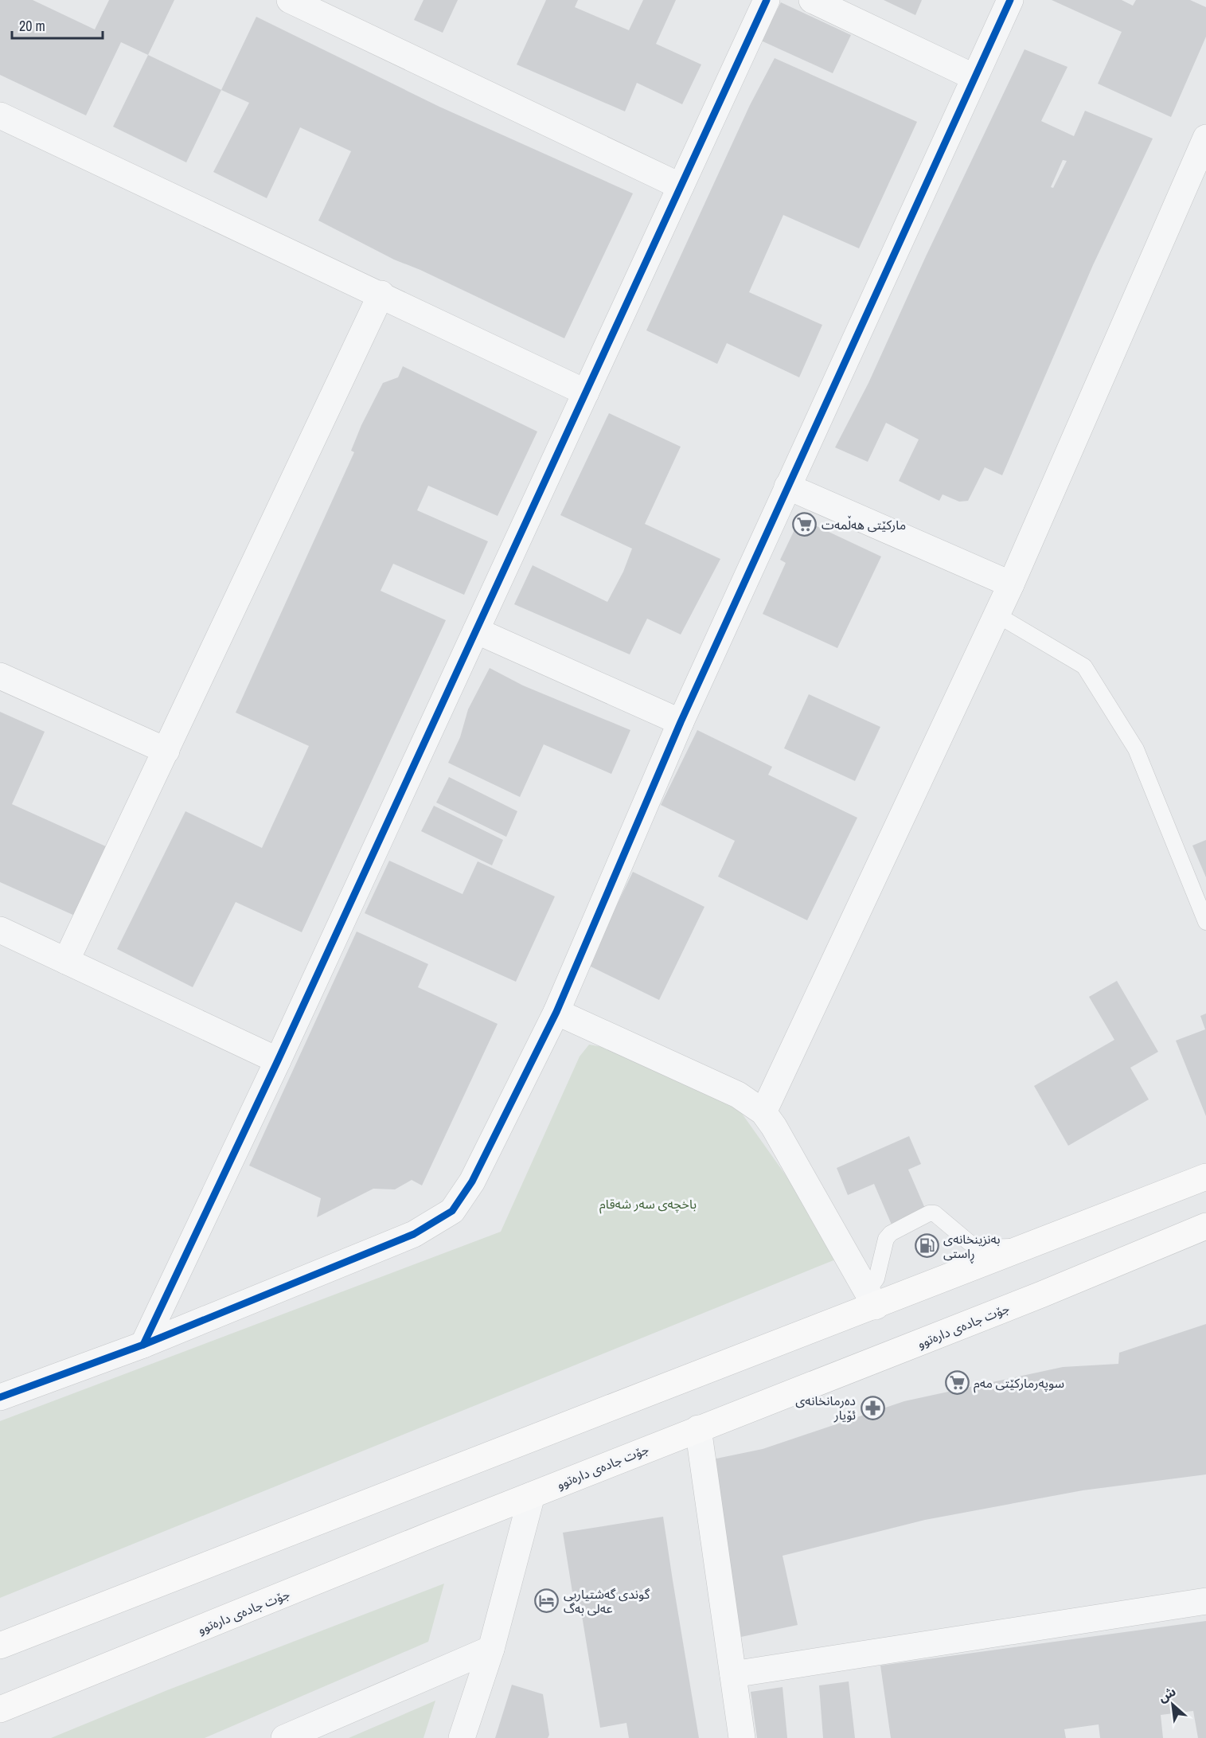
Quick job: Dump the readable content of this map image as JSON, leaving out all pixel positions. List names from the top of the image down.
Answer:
{
  "streets": {
    "main road": ["جۆت جادەی دارەتوو"]
  },
  "parks": ["باخچەی سەر شەقام"],
  "places": {
    "supermarket": ["مارکێتی هەڵمەت", "سوپەرمارکێتی مەم"],
    "fuel station": ["بەنزینخانەی ڕاستی"],
    "pharmacy": ["دەرمانخانەی ئۆیار"],
    "hotel": ["گوندی گەشتیاریی عەلی بەگ"]
  },
  "scale_bar": "20 m",
  "north": "top left"
}
